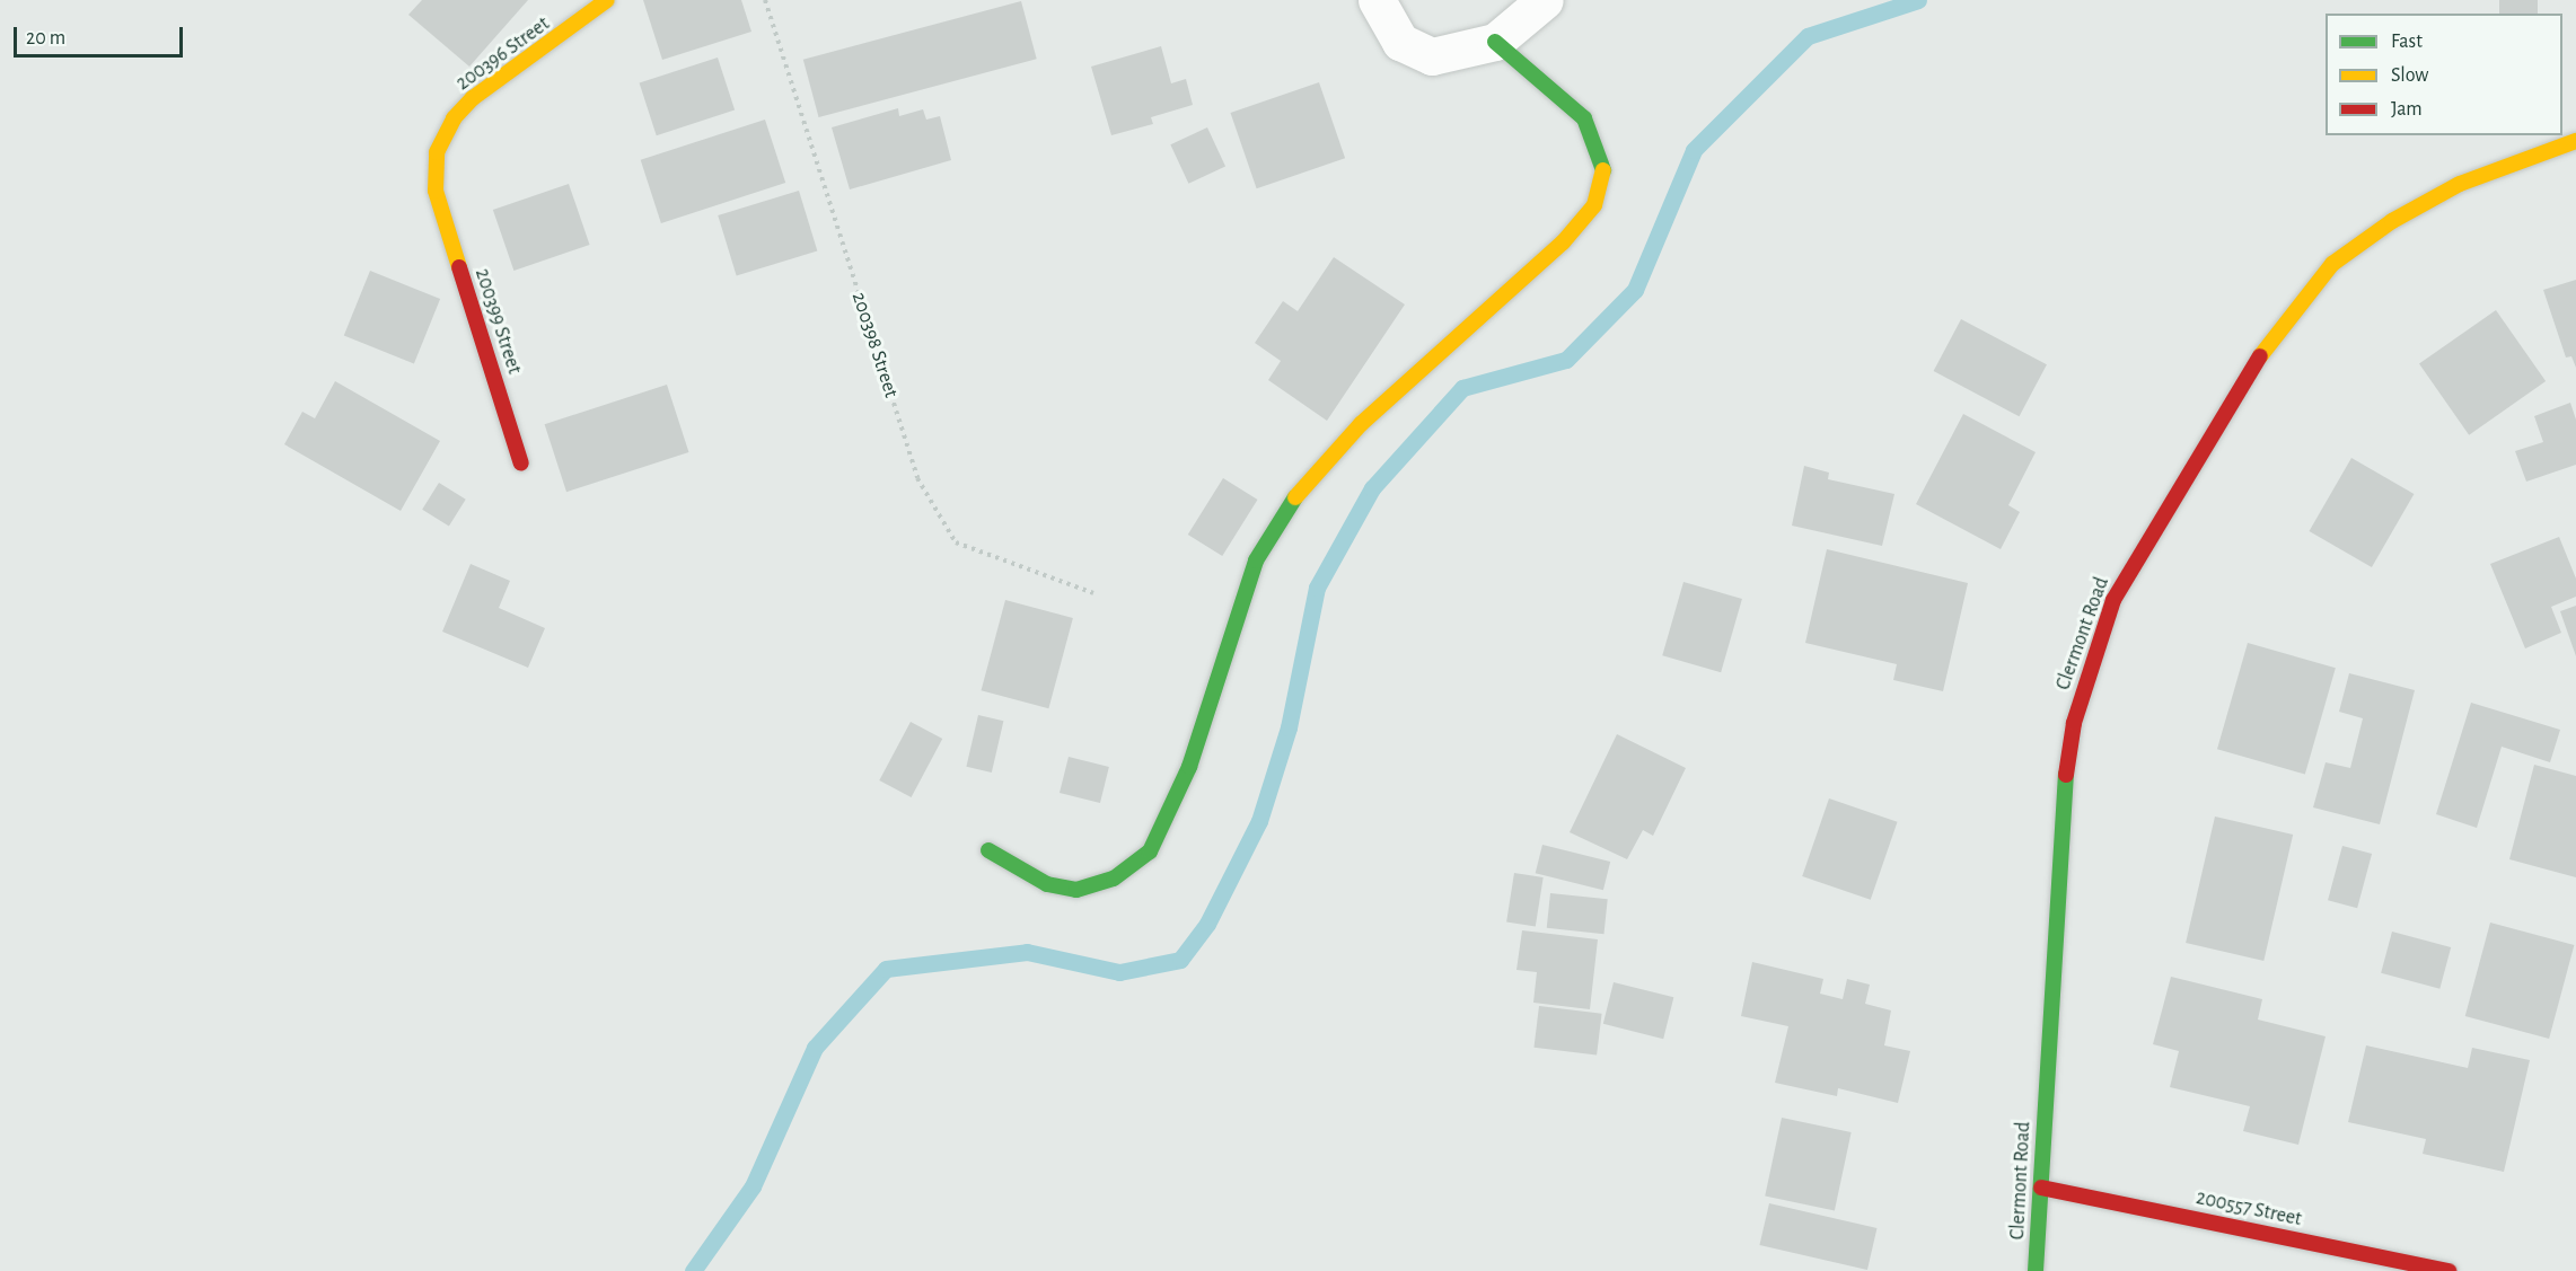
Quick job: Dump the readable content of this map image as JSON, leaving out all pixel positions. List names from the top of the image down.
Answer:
{
  "streets": {
    "street": [
      "200396 Street",
      "200399 Street",
      "Clermont Road",
      "200557 Street"
    ],
    "path": ["200398 Street"]
  },
  "crossings": [
    ["200396 Street", "200399 Street"],
    ["Clermont Road", "200557 Street"]
  ],
  "legend": ["Fast", "Slow", "Jam"],
  "scale_bar": "20 m"
}
